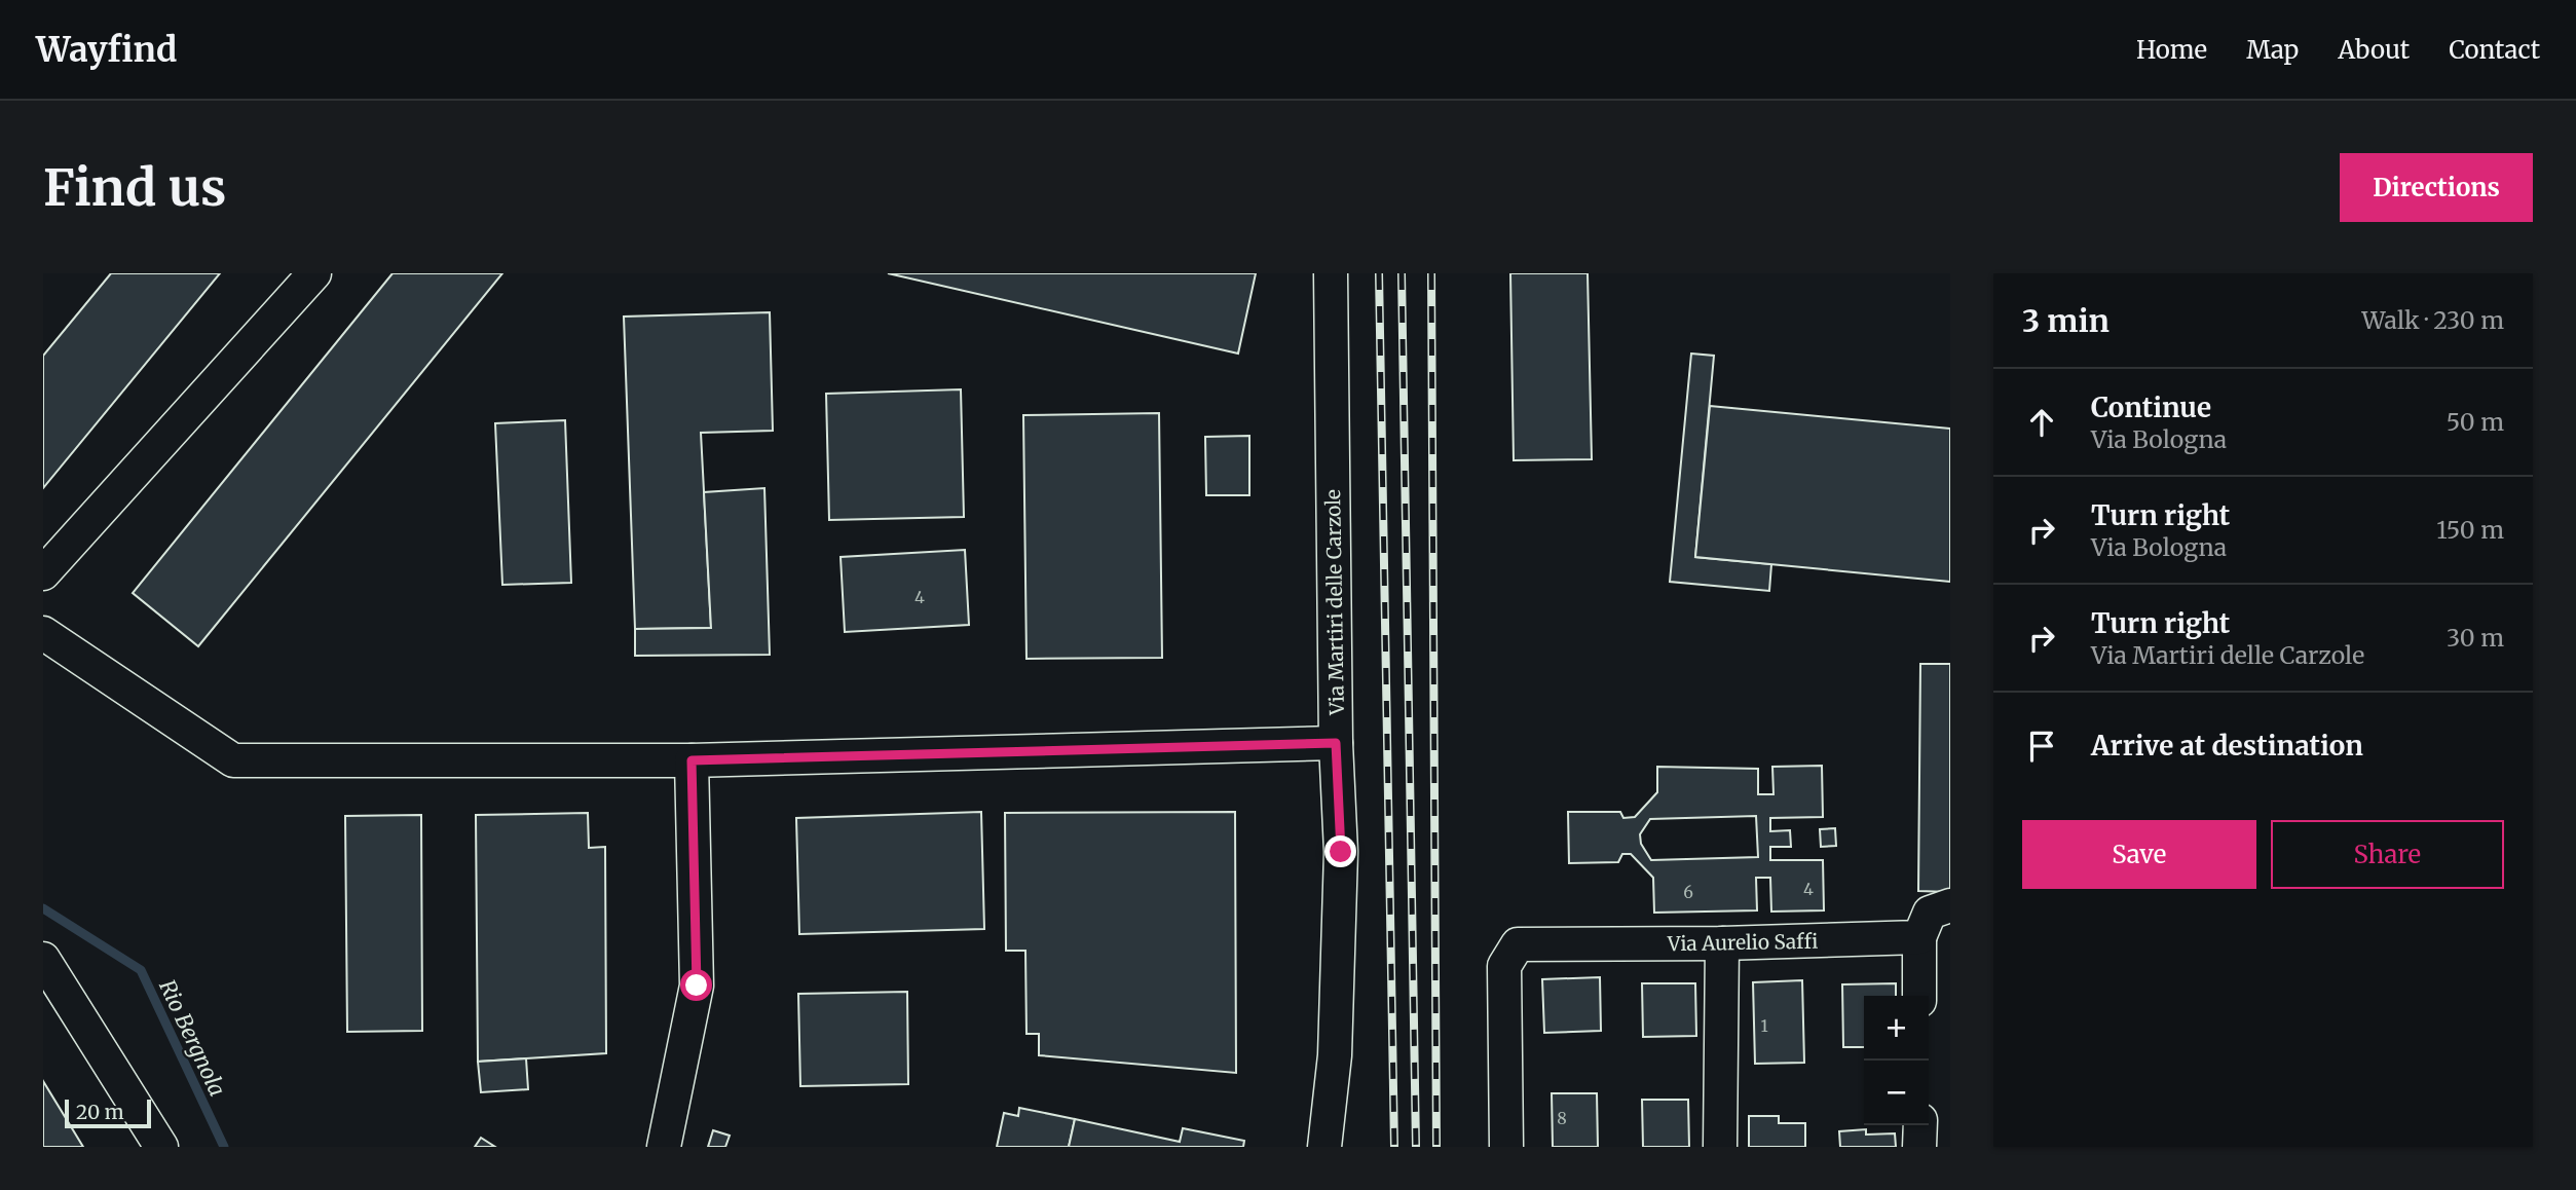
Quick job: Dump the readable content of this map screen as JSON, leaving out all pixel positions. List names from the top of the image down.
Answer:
{
  "streets": {
    "street": ["Via Martiri delle Carzole", "Via Aurelio Saffi"]
  },
  "water": ["Rio Bergnola"],
  "house_numbers": [
    "4",
    "4",
    "6",
    "1",
    "8"
  ],
  "scale_bar": "20 m",
  "page": {
    "header": "Wayfind",
    "nav": [
      "Home",
      "Map",
      "About",
      "Contact"
    ],
    "buttons": [
      "Directions",
      ["Save", "Share"]
    ],
    "title": "Find us",
    "heading": ["3 min", "Walk · 230 m"],
    "list": [
      ["Continue", "Via Bologna", "50 m"],
      ["Turn right", "Via Bologna", "150 m"],
      ["Turn right", "Via Martiri delle Carzole", "30 m"],
      "Arrive at destination"
    ],
    "map_buttons": ["+", "−"],
    "scale": "20 m"
  }
}
